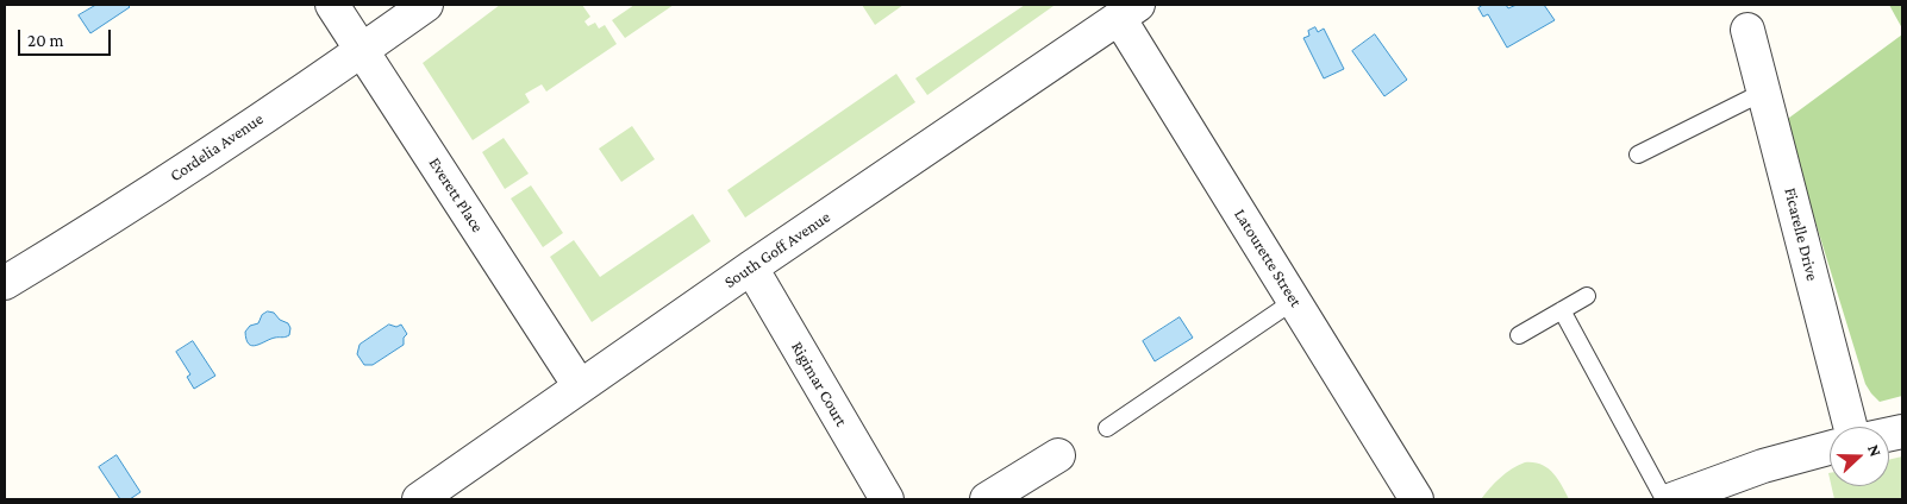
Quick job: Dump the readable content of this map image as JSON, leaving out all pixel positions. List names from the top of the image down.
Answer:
{
  "streets": {
    "street": [
      "Cordelia Avenue",
      "Everett Place",
      "Ficarelle Drive",
      "South Goff Avenue",
      "Latourette Street",
      "Rigimar Court"
    ]
  },
  "crossings": [
    ["Cordelia Avenue", "Everett Place"],
    ["Everett Place", "South Goff Avenue"],
    ["South Goff Avenue", "Latourette Street"],
    ["South Goff Avenue", "Rigimar Court"]
  ],
  "scale_bar": "20 m",
  "north": "right"
}
